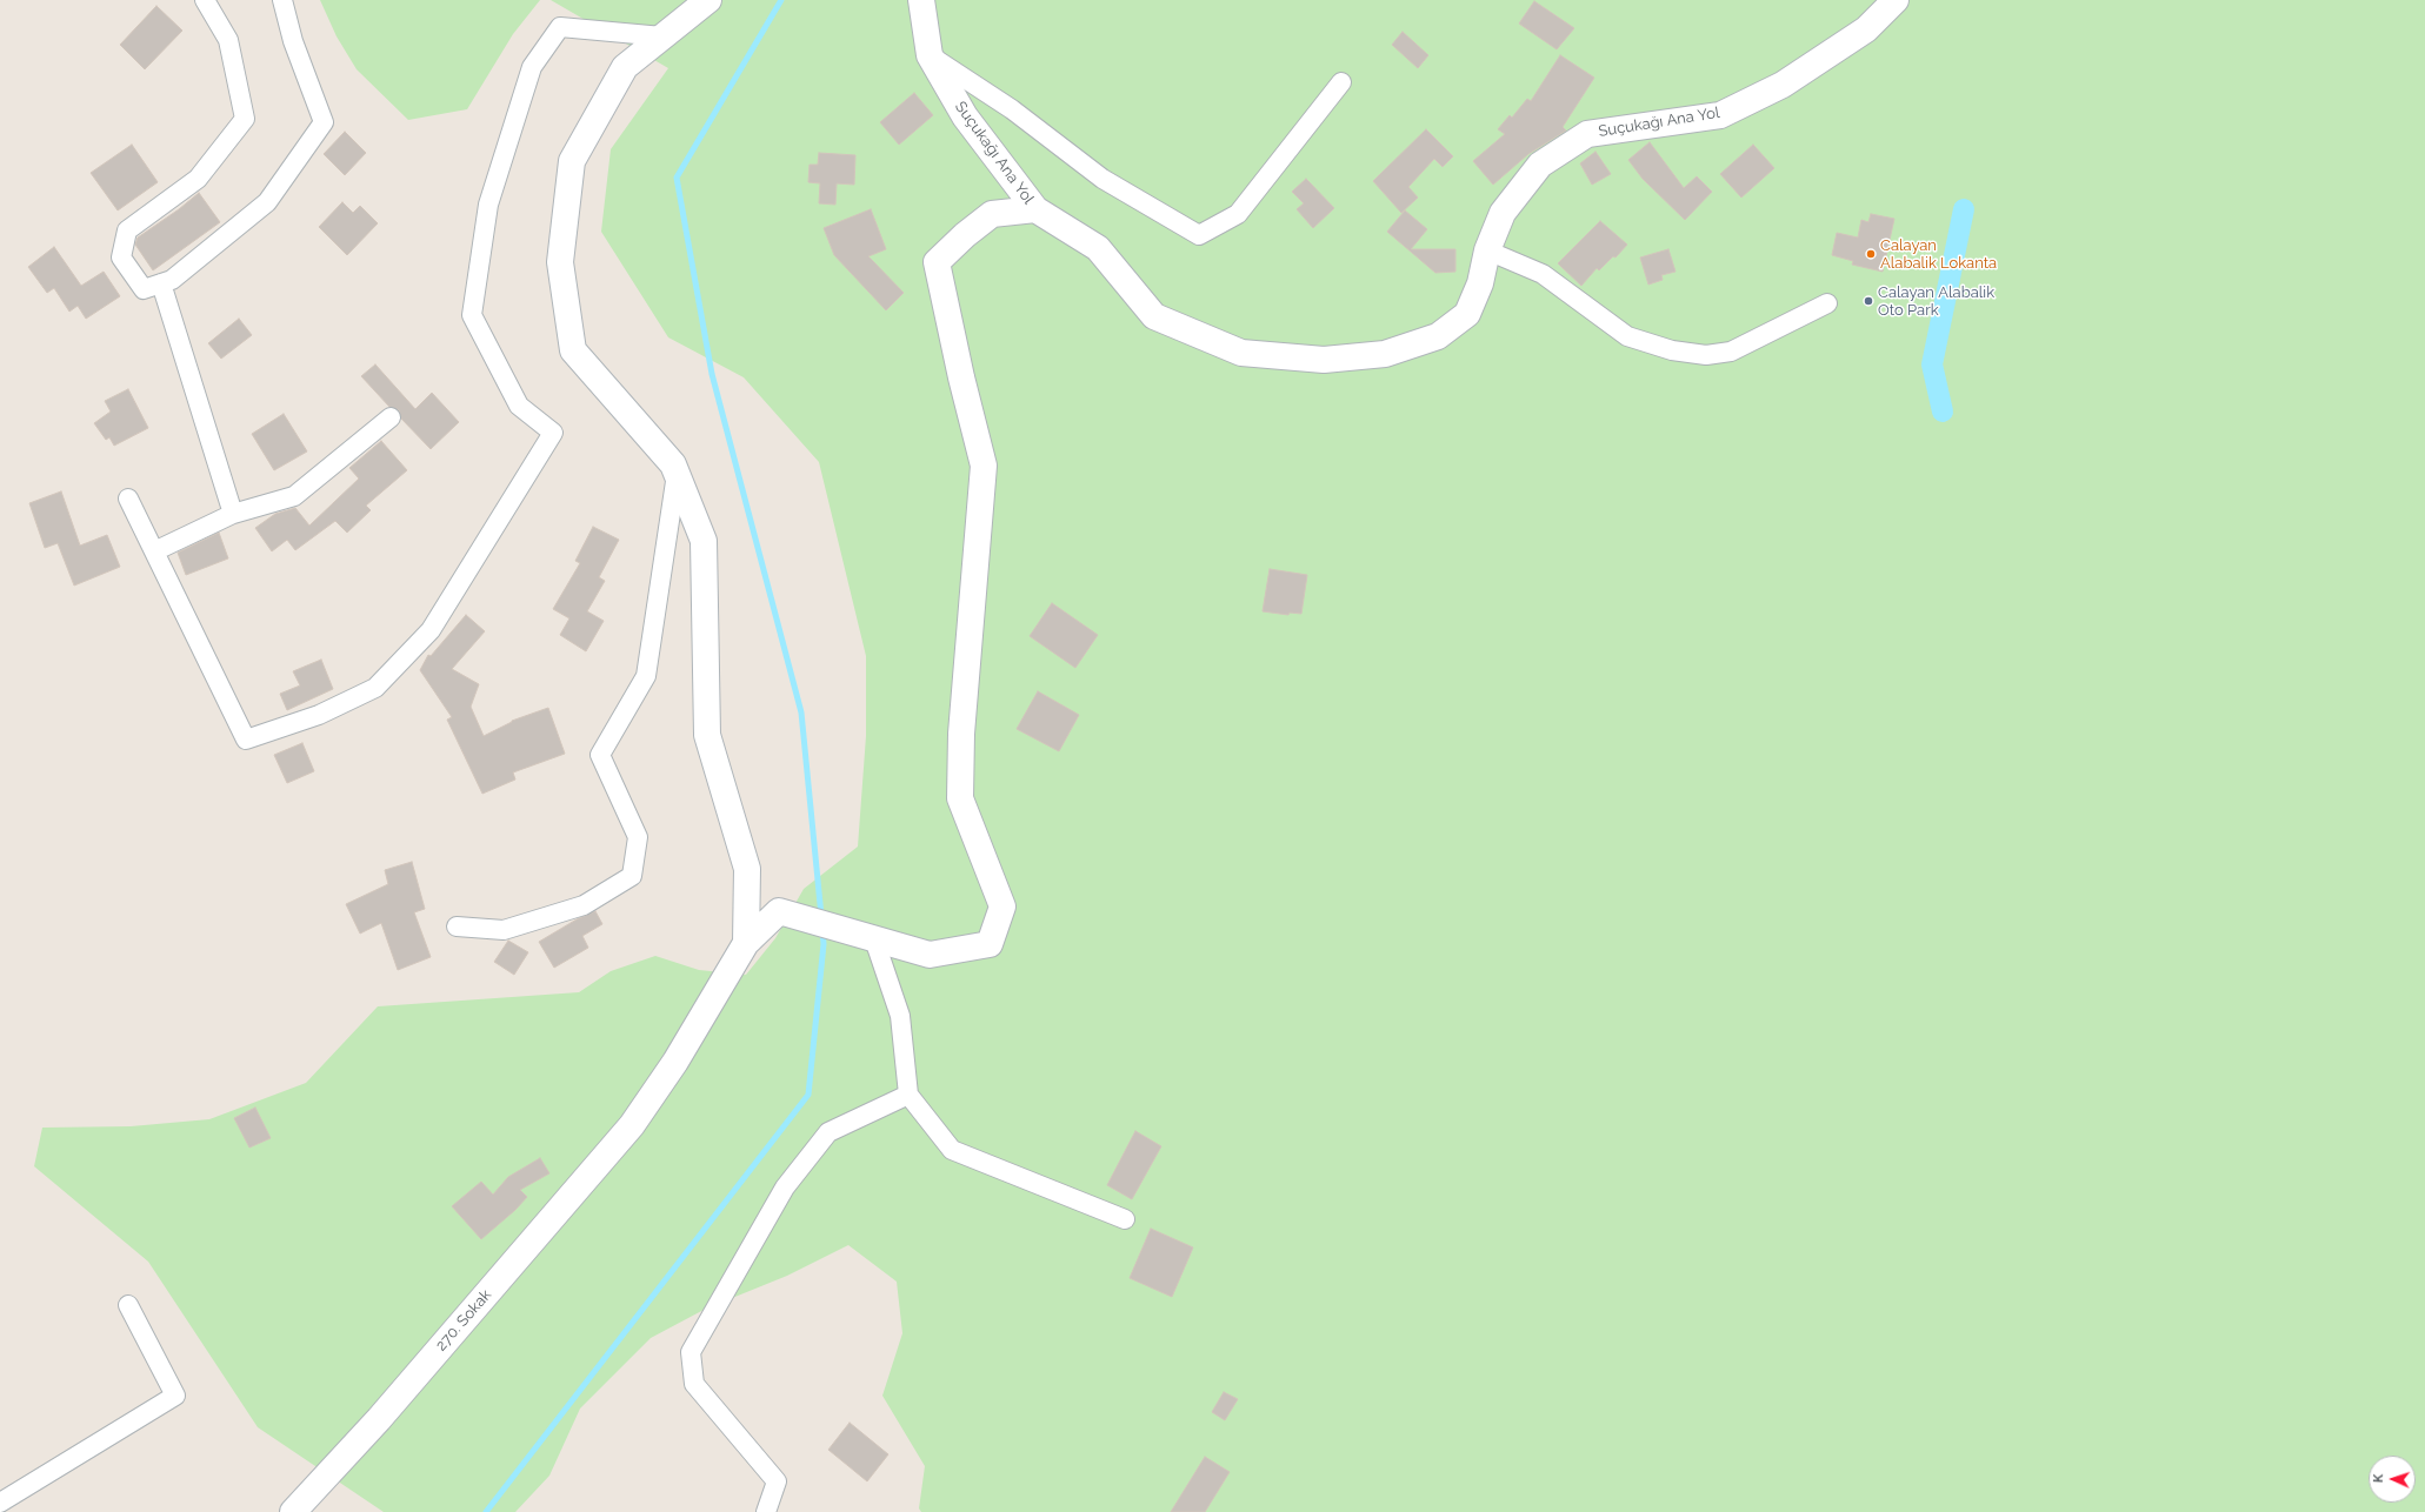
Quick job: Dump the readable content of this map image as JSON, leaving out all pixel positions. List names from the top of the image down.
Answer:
{
  "streets": {
    "street": ["Suçukağı Ana Yol", "270. Sokak"]
  },
  "places": ["Calayan Alabalik Lokanta", "Calayan Alabalik Oto Park"],
  "north": "left"
}
